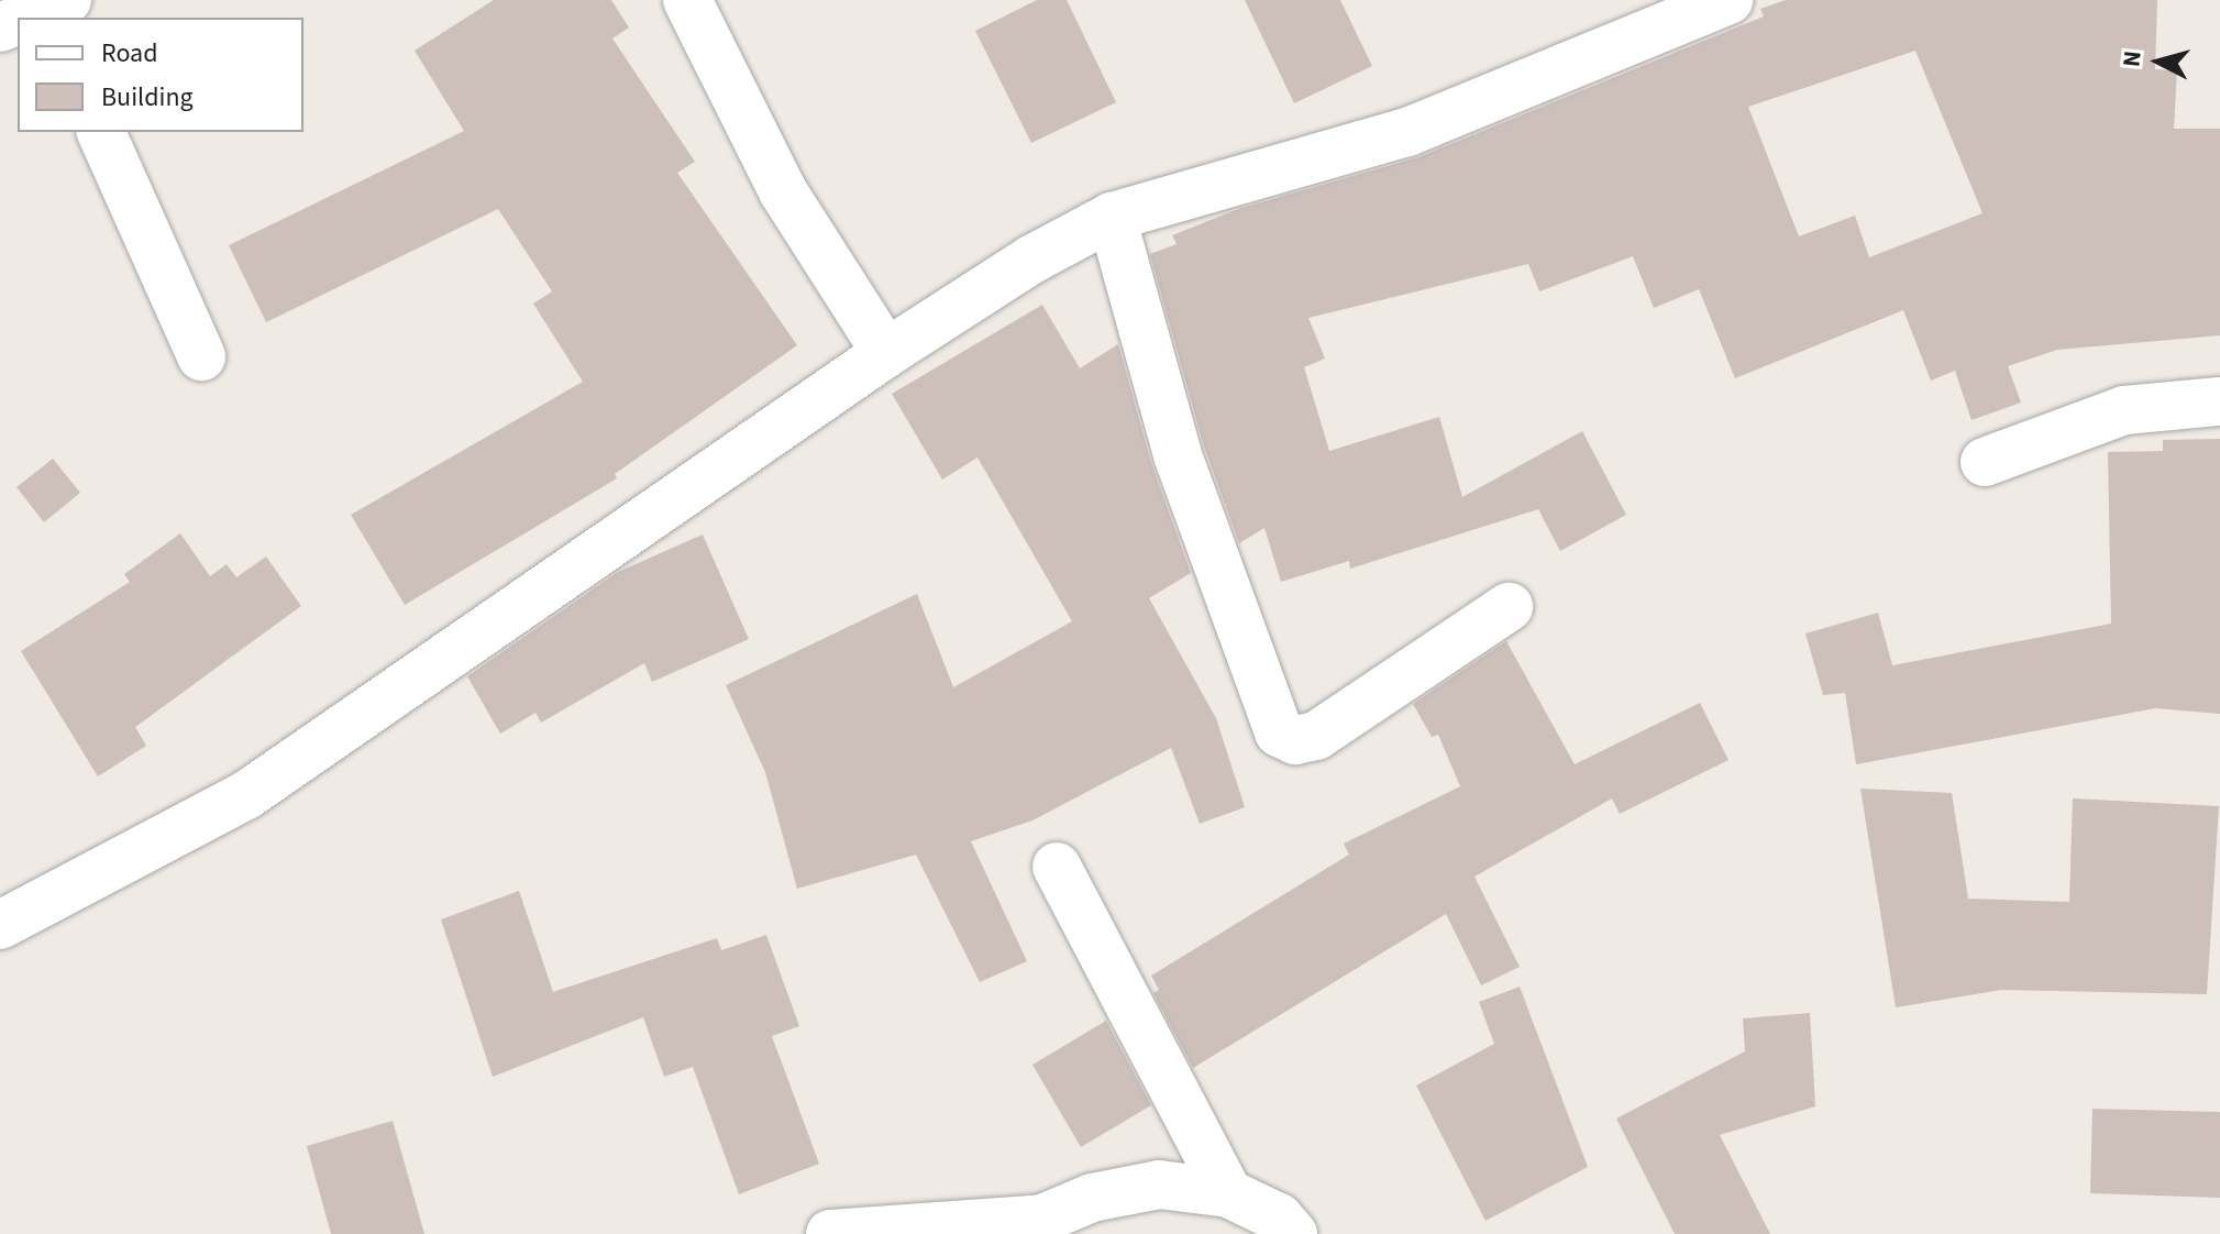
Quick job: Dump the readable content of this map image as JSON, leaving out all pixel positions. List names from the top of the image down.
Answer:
{
  "legend": ["Road", "Building"],
  "north": "left"
}
